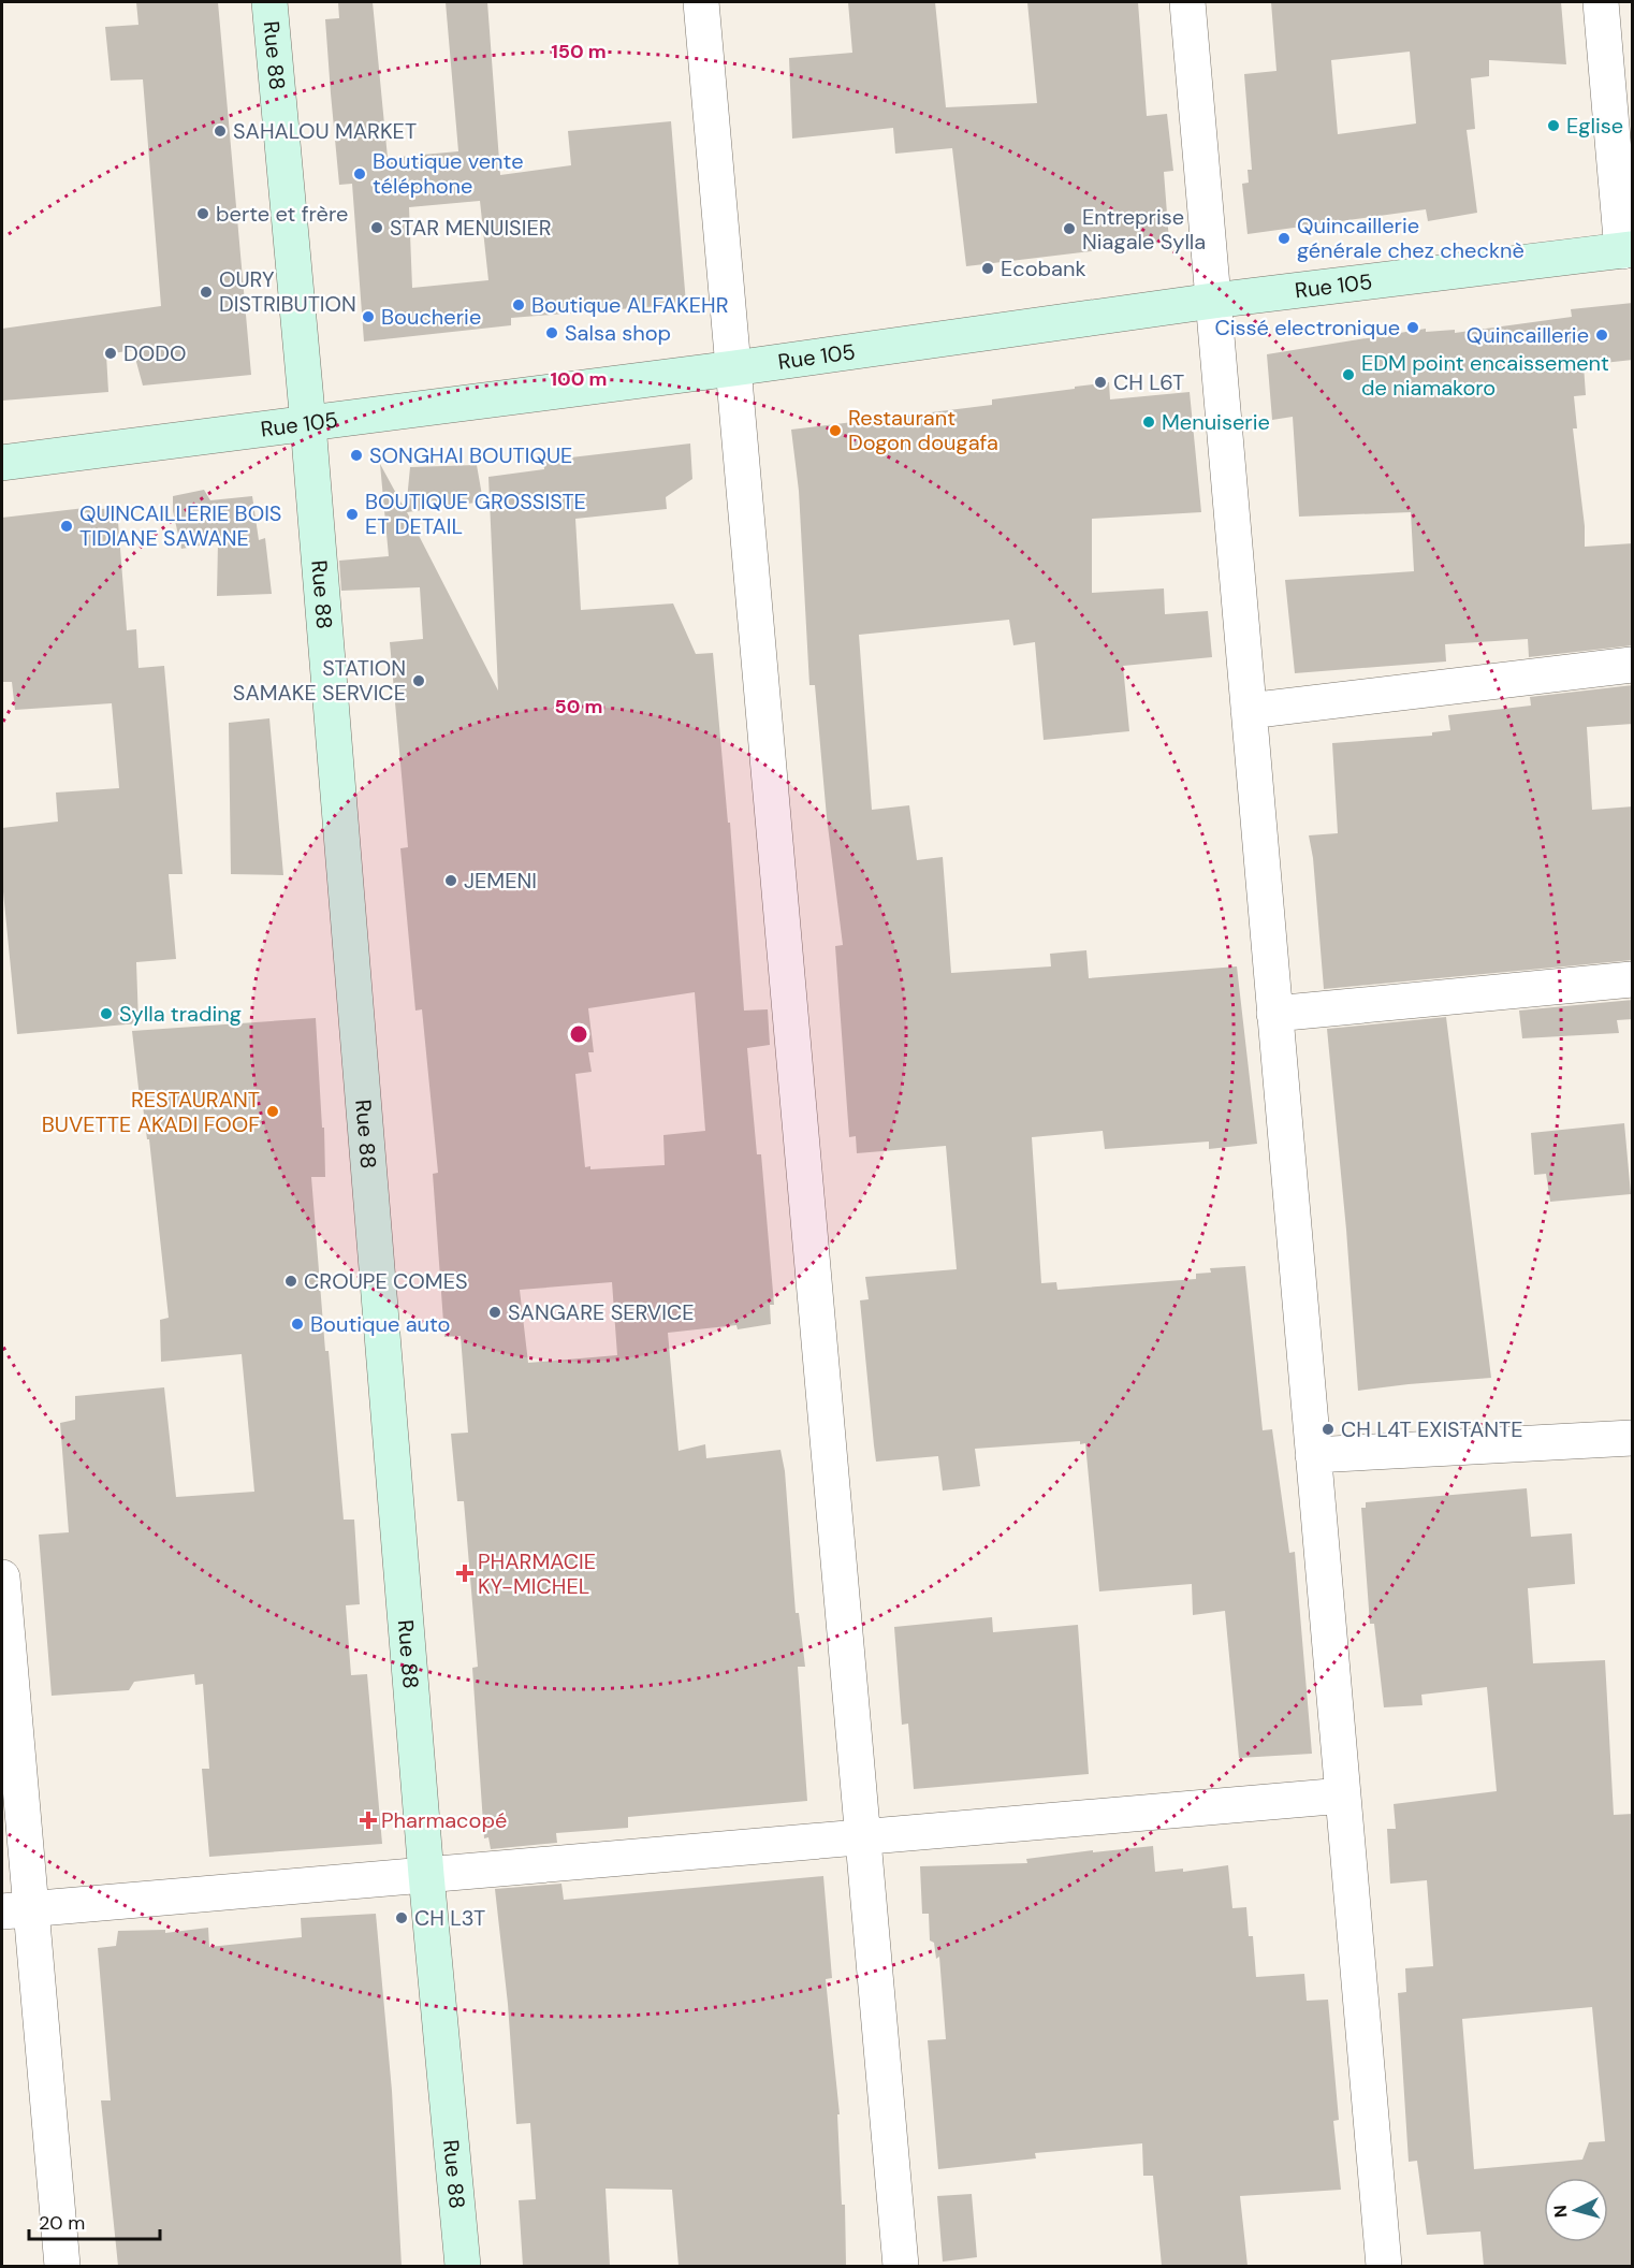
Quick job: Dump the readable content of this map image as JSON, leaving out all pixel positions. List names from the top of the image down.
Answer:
{
  "streets": {
    "main road": ["Rue 88", "Rue 105"]
  },
  "crossings": [
    ["Rue 88", "Rue 105"]
  ],
  "places": {
    "other": [
      "Eglise",
      "SAHALOU MARKET",
      "Boutique vente téléphone",
      "berte et frère",
      "STAR MENUISIER",
      "Entreprise Niagale Sylla",
      "Quincaillerie générale chez checknè",
      "Ecobank",
      "OURY DISTRIBUTION",
      "Boutique ALFAKEHR",
      "Boucherie",
      "Cissé electronique",
      "Salsa shop",
      "Quincaillerie",
      "DODO",
      "EDM point encaissement de niamakoro",
      "CH L6T",
      "Menuiserie",
      "Restaurant Dogon dougafa",
      "SONGHAI BOUTIQUE",
      "BOUTIQUE GROSSISTE ET DETAIL",
      "QUINCAILLERIE BOIS TIDIANE SAWANE",
      "STATION SAMAKE SERVICE",
      "JEMENI",
      "Sylla trading",
      "RESTAURANT BUVETTE AKADI FOOF",
      "CROUPE COMES",
      "SANGARE SERVICE",
      "Boutique auto",
      "CH L4T EXISTANTE",
      "CH L3T"
    ],
    "health": ["PHARMACIE KY-MICHEL", "Pharmacopé"]
  },
  "scale_bar": "20 m",
  "north": "left",
  "rings": ["150 m", "100 m", "50 m"]
}
